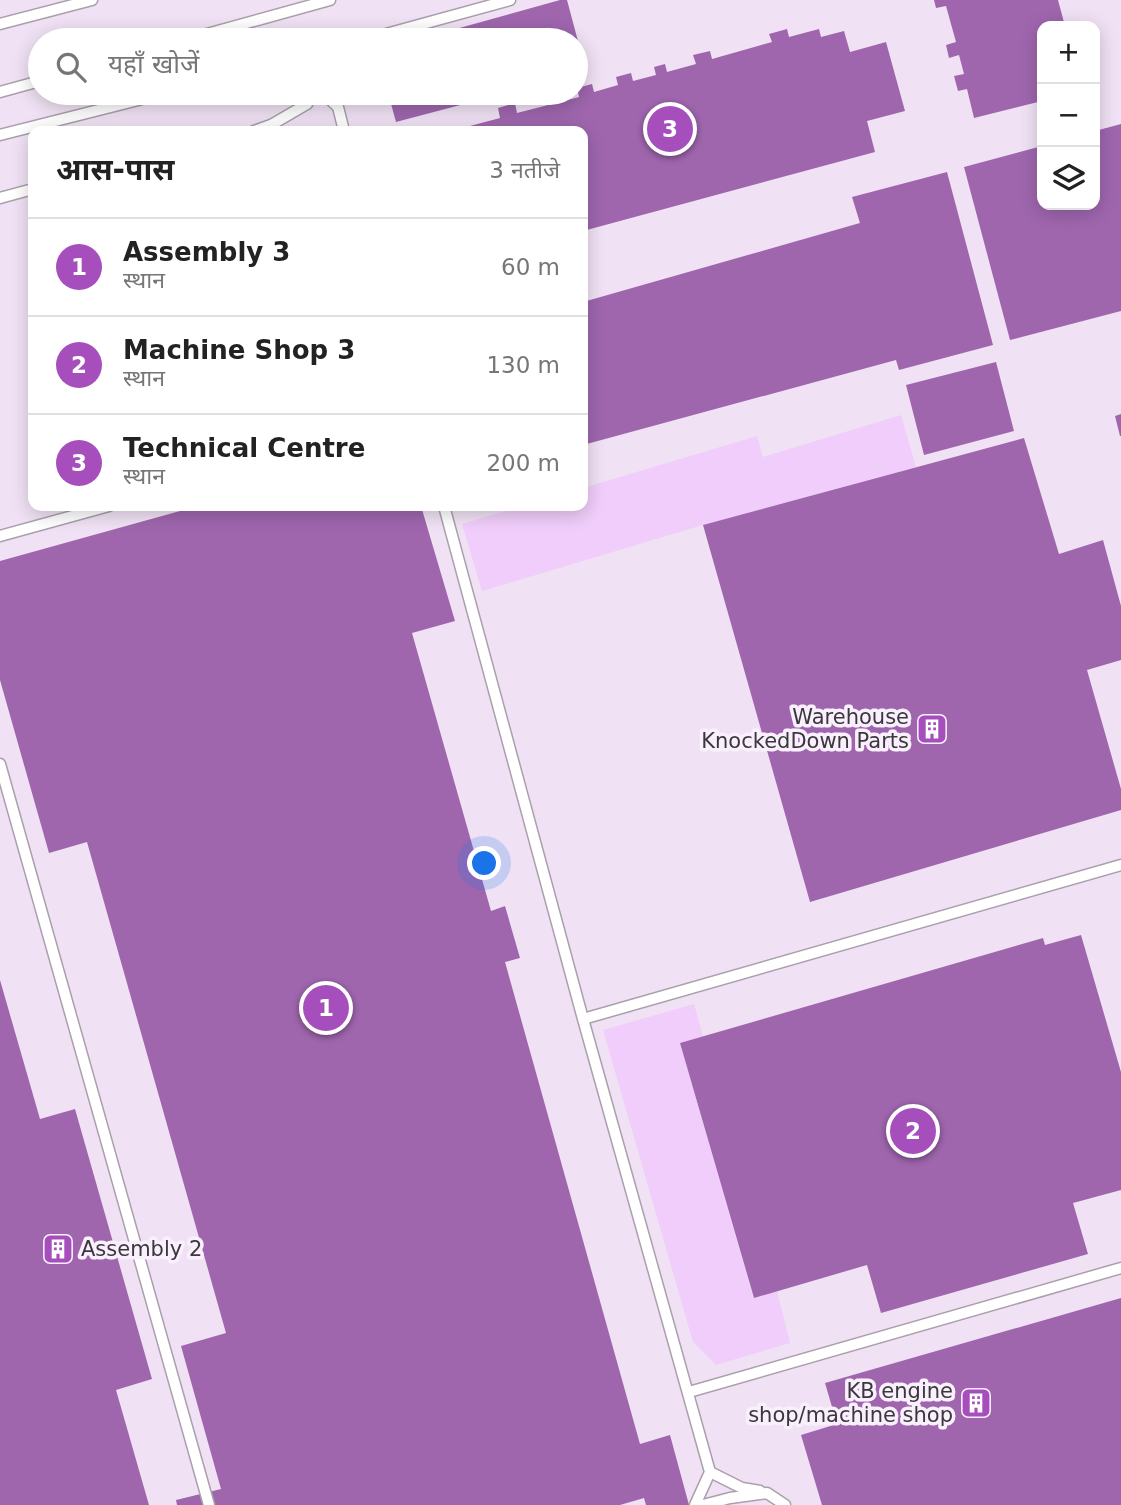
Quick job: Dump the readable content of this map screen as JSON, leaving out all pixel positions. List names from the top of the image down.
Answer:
{
  "places": {
    "building": ["Warehouse KnockedDown Parts", "Assembly 2", "KB engine shop/machine shop"]
  },
  "page": {
    "map_buttons": ["+", "−"],
    "search": "यहाँ खोजें",
    "pins": ["3", "1", "2"],
    "heading": ["आस-पास", "3 नतीजे"],
    "list": [
      {
        "mark": "1",
        "name": "Assembly 3",
        "note": "स्थान",
        "value": "60 m"
      },
      {
        "mark": "2",
        "name": "Machine Shop 3",
        "note": "स्थान",
        "value": "130 m"
      },
      {
        "mark": "3",
        "name": "Technical Centre",
        "note": "स्थान",
        "value": "200 m"
      }
    ]
  }
}
